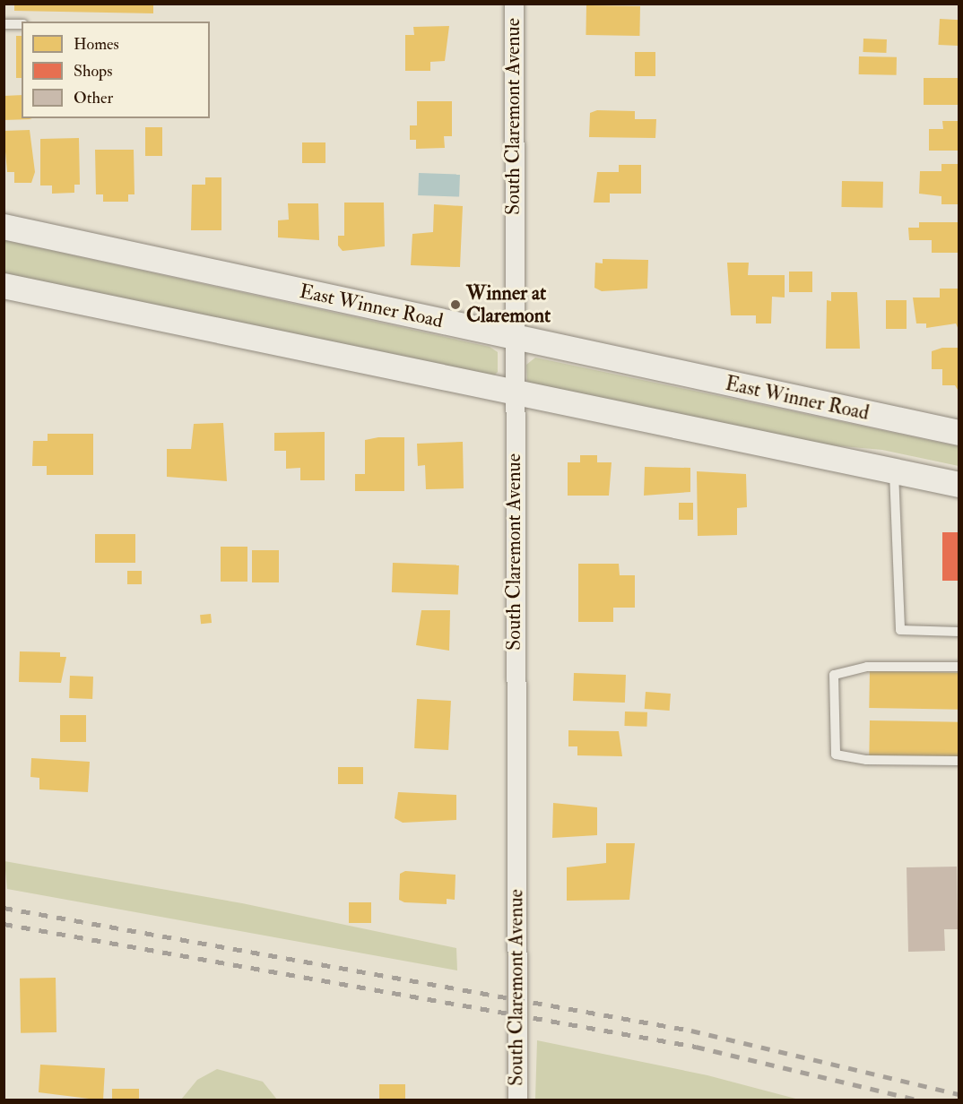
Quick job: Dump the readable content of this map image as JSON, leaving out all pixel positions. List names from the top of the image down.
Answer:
{
  "streets": {
    "street": ["South Claremont Avenue", "East Winner Road"]
  },
  "crossings": [
    ["South Claremont Avenue", "East Winner Road"]
  ],
  "places": ["Winner at Claremont"],
  "legend": ["Homes", "Shops", "Other"]
}
